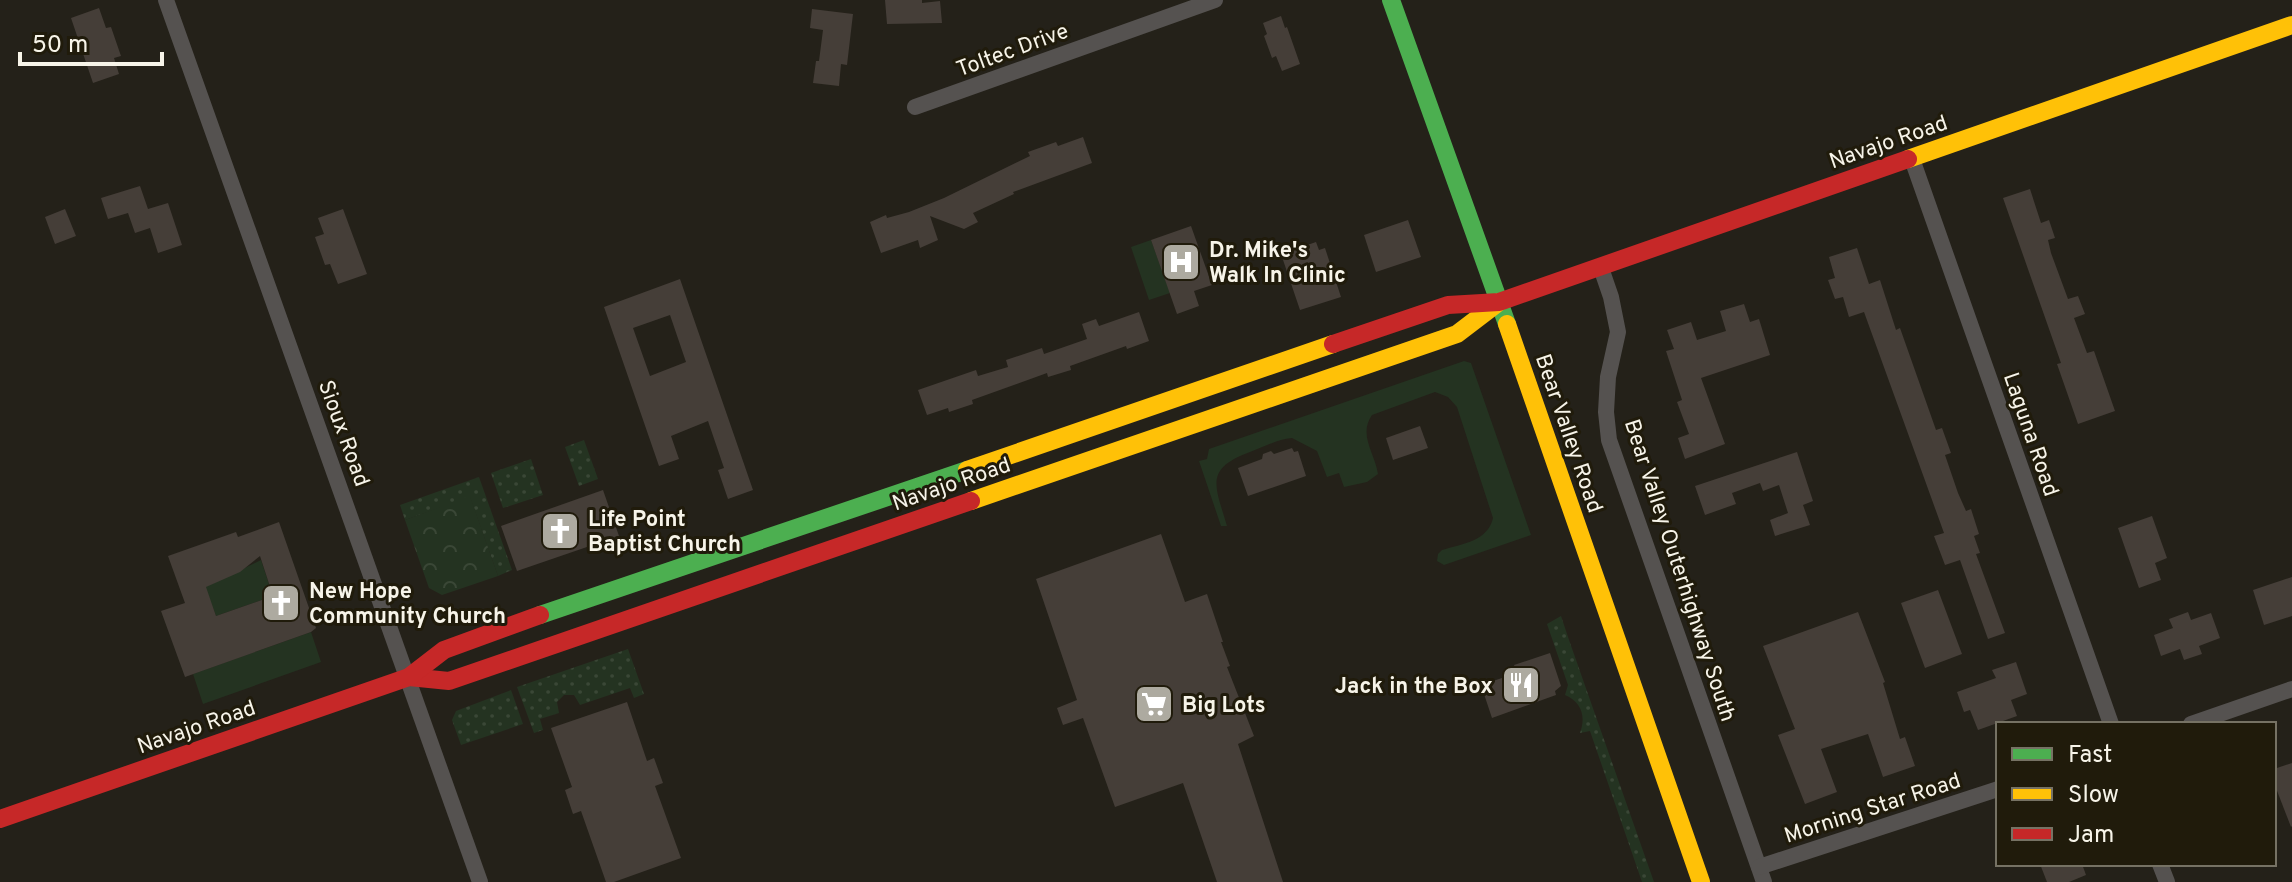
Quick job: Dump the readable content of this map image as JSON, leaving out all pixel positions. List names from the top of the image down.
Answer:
{
  "streets": {
    "main road": ["Navajo Road", "Bear Valley Road"],
    "street": [
      "Toltec Drive",
      "Sioux Road",
      "Laguna Road",
      "Bear Valley Outerhighway South",
      "Morning Star Road"
    ]
  },
  "crossings": [
    ["Navajo Road", "Sioux Road"],
    ["Navajo Road", "Bear Valley Road"],
    ["Navajo Road", "Laguna Road"],
    ["Navajo Road", "Bear Valley Outerhighway South"],
    ["Bear Valley Outerhighway South", "Morning Star Road"]
  ],
  "places": {
    "hospital": ["Dr. Mike's Walk In Clinic"],
    "church": ["Life Point Baptist Church", "New Hope Community Church"],
    "restaurant": ["Jack in the Box"],
    "supermarket": ["Big Lots"]
  },
  "legend": ["Fast", "Slow", "Jam"],
  "scale_bar": "50 m"
}
